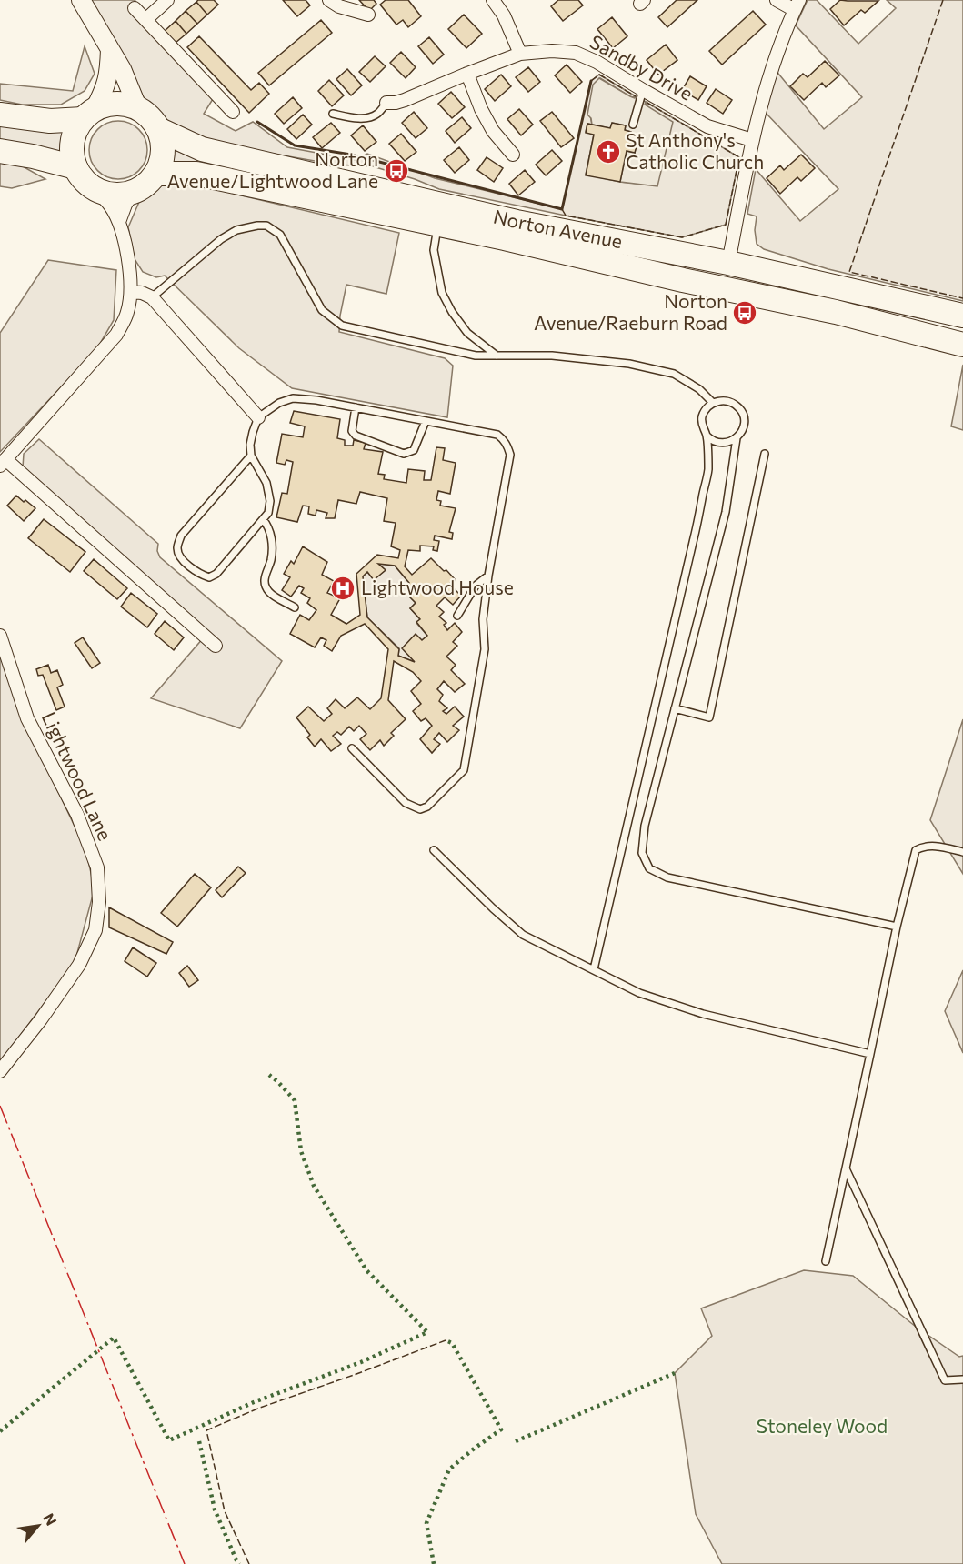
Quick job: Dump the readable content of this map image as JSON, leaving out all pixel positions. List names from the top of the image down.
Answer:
{
  "streets": {
    "highway": ["Norton Avenue"],
    "street": ["Sandby Drive", "Lightwood Lane"]
  },
  "parks": ["Stoneley Wood"],
  "places": {
    "church": ["St Anthony's Catholic Church"],
    "bus stop": ["Norton Avenue/Lightwood Lane", "Norton Avenue/Raeburn Road"],
    "hospital": ["Lightwood House"]
  },
  "north": "top right"
}
